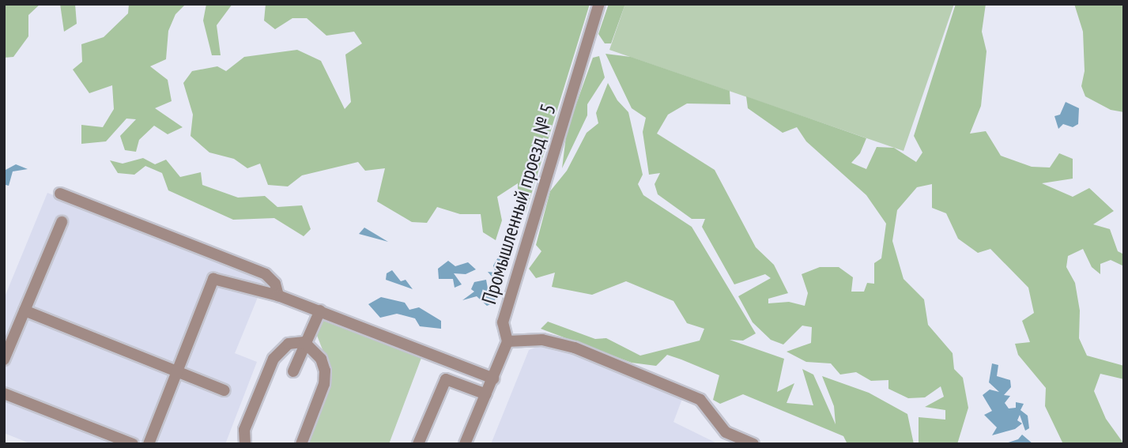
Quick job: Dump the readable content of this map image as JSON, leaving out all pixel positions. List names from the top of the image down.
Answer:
{
  "streets": {
    "street": ["Промышленный проезд № 5"]
  }
}
